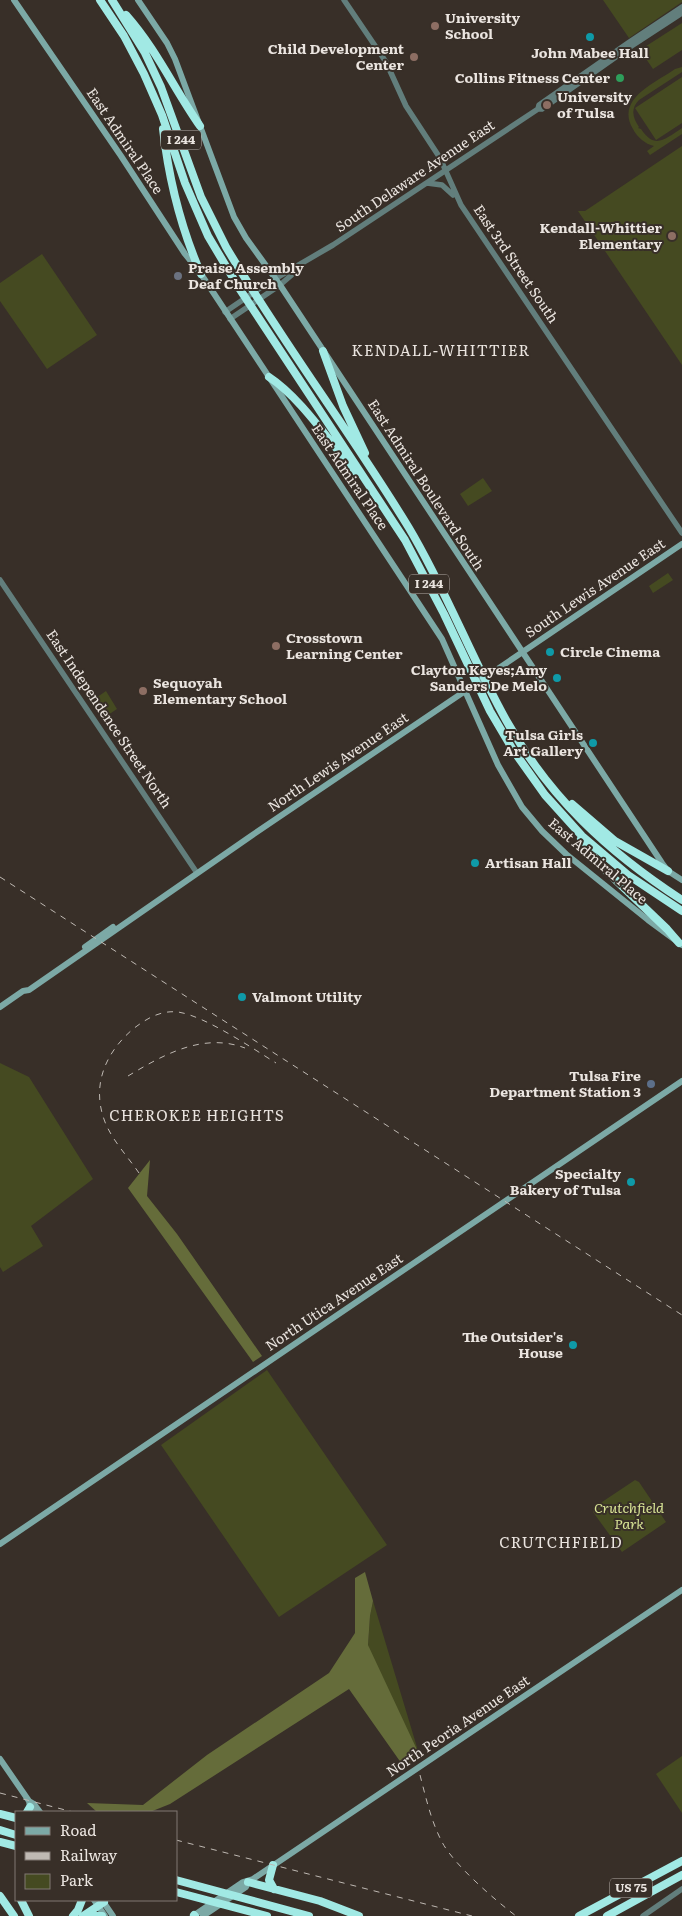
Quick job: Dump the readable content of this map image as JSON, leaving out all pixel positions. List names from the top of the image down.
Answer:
{
  "streets": {
    "highway": ["I 244", "US 75"],
    "main road": [
      "East Admiral Place",
      "East Admiral Boulevard South",
      "South Lewis Avenue East",
      "North Lewis Avenue East",
      "North Utica Avenue East",
      "North Peoria Avenue East"
    ],
    "street": ["South Delaware Avenue East", "East 3rd Street South", "East Independence Street North"]
  },
  "crossings": [
    ["East Admiral Place", "South Delaware Avenue East"],
    ["East Admiral Place", "North Lewis Avenue East"],
    ["South Delaware Avenue East", "East 3rd Street South"],
    ["South Delaware Avenue East", "East Admiral Boulevard South"],
    ["East Admiral Boulevard South", "South Lewis Avenue East"],
    ["East Admiral Boulevard South", "North Lewis Avenue East"],
    ["South Lewis Avenue East", "North Lewis Avenue East"],
    ["East Independence Street North", "North Lewis Avenue East"]
  ],
  "districts": ["KENDALL-WHITTIER", "CHEROKEE HEIGHTS", "CRUTCHFIELD"],
  "parks": ["Crutchfield Park"],
  "places": [
    "University School",
    "John Mabee Hall",
    "Child Development Center",
    "Collins Fitness Center",
    "University of Tulsa",
    "Kendall-Whittier Elementary",
    "Praise Assembly Deaf Church",
    "Crosstown Learning Center",
    "Circle Cinema",
    "Clayton Keyes;Amy Sanders De Melo",
    "Sequoyah Elementary School",
    "Tulsa Girls Art Gallery",
    "Artisan Hall",
    "Valmont Utility",
    "Tulsa Fire Department Station 3",
    "Specialty Bakery of Tulsa",
    "The Outsider's House"
  ],
  "legend": ["Road", "Railway", "Park"]
}
